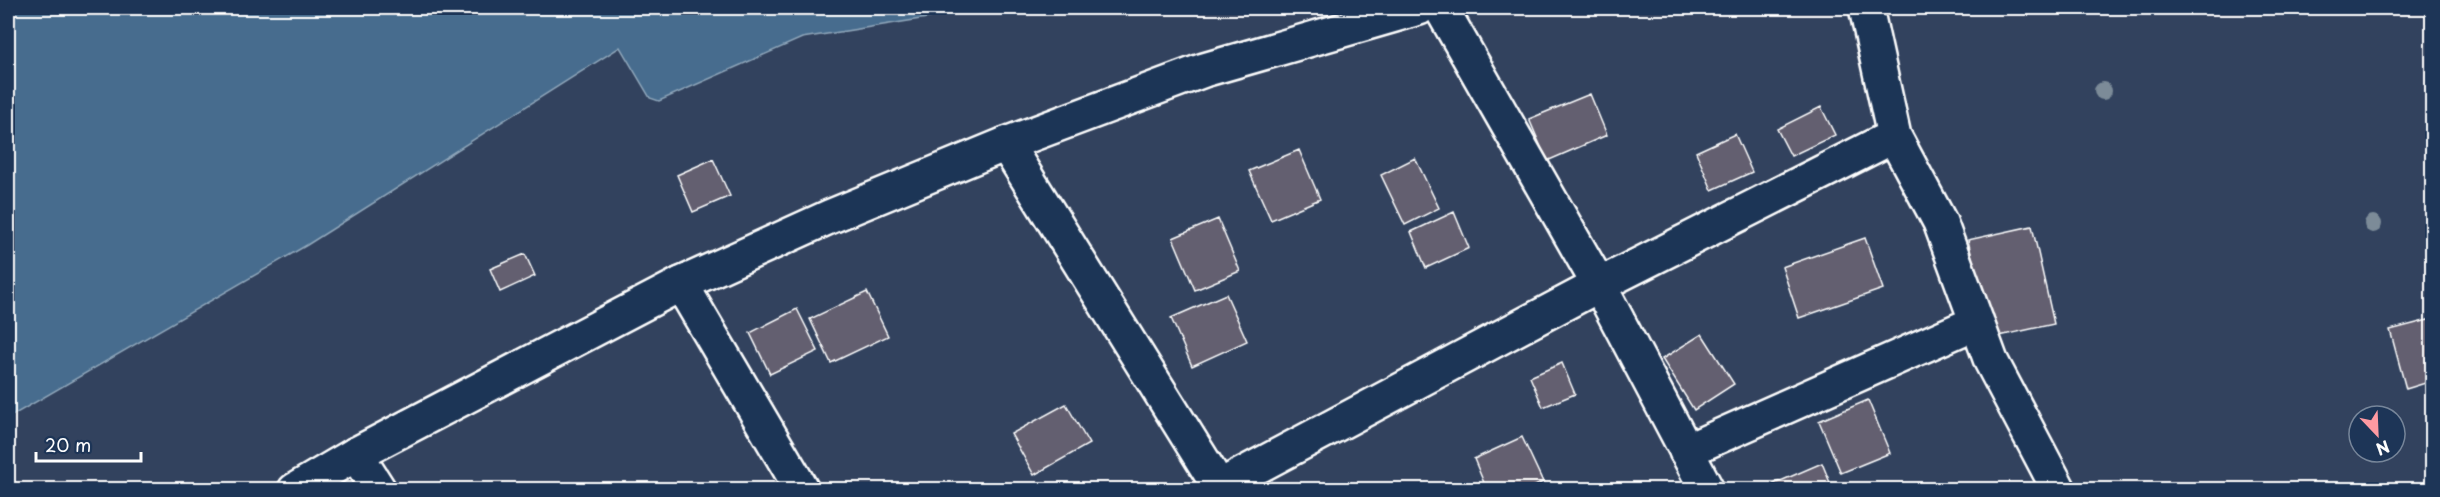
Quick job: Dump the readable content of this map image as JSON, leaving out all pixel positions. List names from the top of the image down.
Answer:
{
  "scale_bar": "20 m",
  "north": "bottom right"
}
